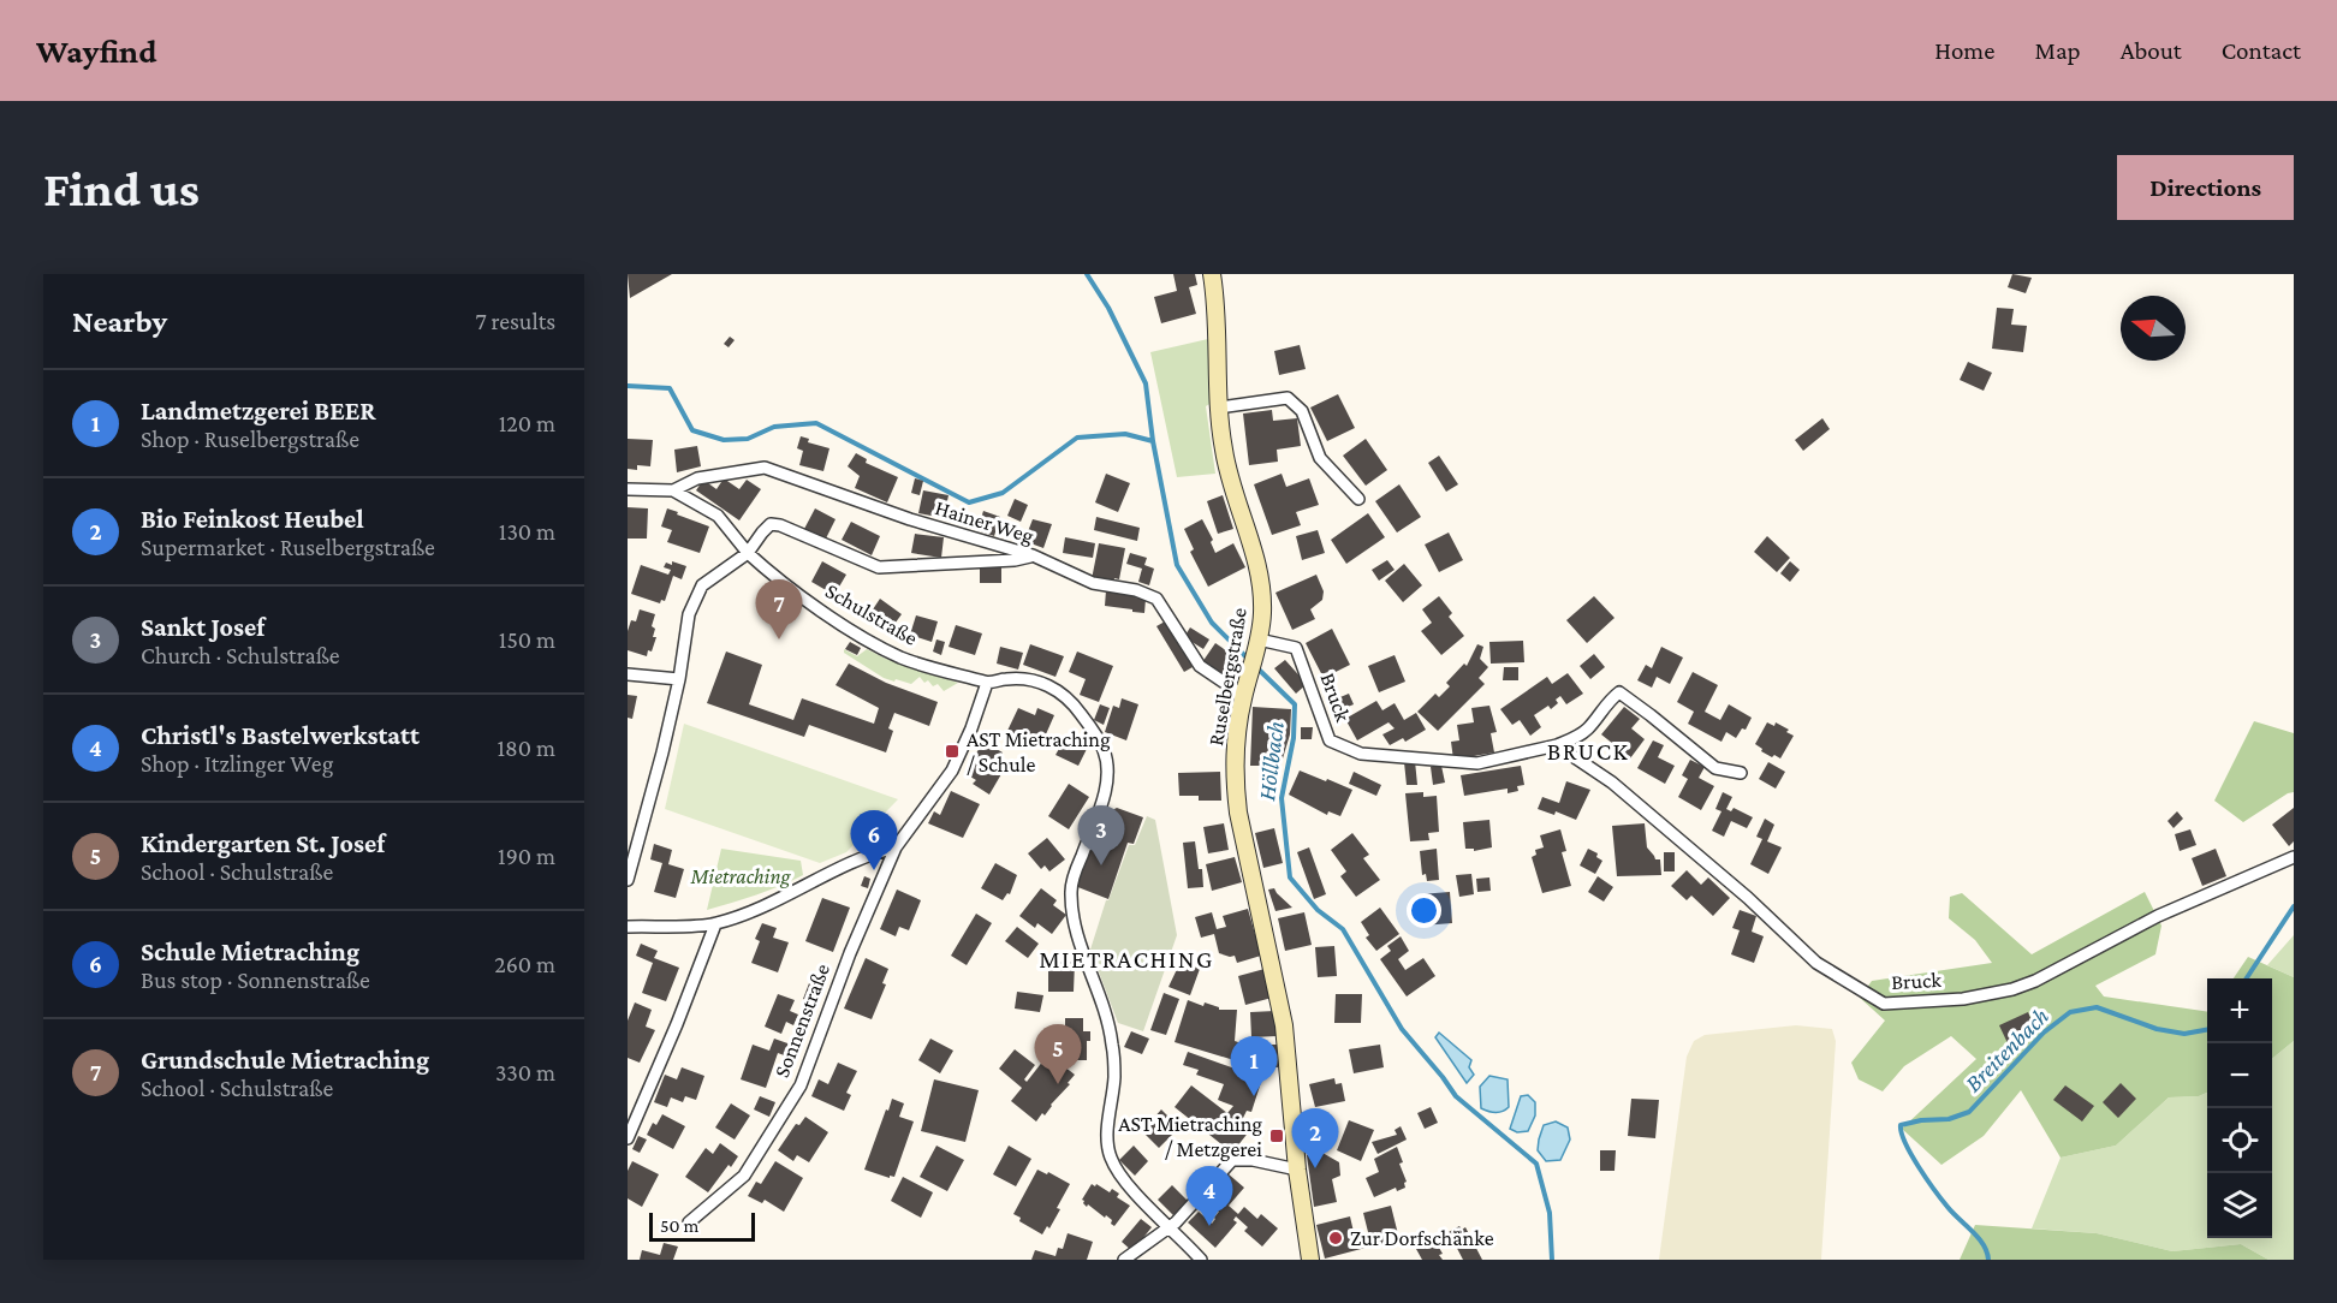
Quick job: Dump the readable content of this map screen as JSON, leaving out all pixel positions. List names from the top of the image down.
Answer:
{
  "streets": {
    "main road": ["Ruselbergstraße"],
    "street": [
      "Hainer Weg",
      "Schulstraße",
      "Bruck",
      "Sonnenstraße"
    ]
  },
  "crossings": [
    ["Hainer Weg", "Schulstraße"],
    ["Hainer Weg", "Ruselbergstraße"],
    ["Schulstraße", "Sonnenstraße"],
    ["Ruselbergstraße", "Bruck"]
  ],
  "districts": ["BRUCK", "MIETRACHING"],
  "water": ["Höllbach", "Breitenbach"],
  "parks": ["Mietraching"],
  "places": {
    "transit": ["AST Mietraching / Schule", "AST Mietraching / Metzgerei"],
    "other": ["Zur Dorfschänke"]
  },
  "scale_bar": "50 m",
  "north": "left",
  "page": {
    "header": "Wayfind",
    "nav": [
      "Home",
      "Map",
      "About",
      "Contact"
    ],
    "buttons": "Directions",
    "title": "Find us",
    "heading": ["Nearby", "7 results"],
    "list": [
      {
        "mark": "1",
        "name": "Landmetzgerei BEER",
        "note": "Shop · Ruselbergstraße",
        "value": "120 m"
      },
      {
        "mark": "2",
        "name": "Bio Feinkost Heubel",
        "note": "Supermarket · Ruselbergstraße",
        "value": "130 m"
      },
      {
        "mark": "3",
        "name": "Sankt Josef",
        "note": "Church · Schulstraße",
        "value": "150 m"
      },
      {
        "mark": "4",
        "name": "Christl's Bastelwerkstatt",
        "note": "Shop · Itzlinger Weg",
        "value": "180 m"
      },
      {
        "mark": "5",
        "name": "Kindergarten St. Josef",
        "note": "School · Schulstraße",
        "value": "190 m"
      },
      {
        "mark": "6",
        "name": "Schule Mietraching",
        "note": "Bus stop · Sonnenstraße",
        "value": "260 m"
      },
      {
        "mark": "7",
        "name": "Grundschule Mietraching",
        "note": "School · Schulstraße",
        "value": "330 m"
      }
    ],
    "pins": [
      "7",
      "3",
      "6",
      "5",
      "1",
      "2",
      "4"
    ],
    "map_buttons": ["+", "−"],
    "scale": "50 m"
  }
}
